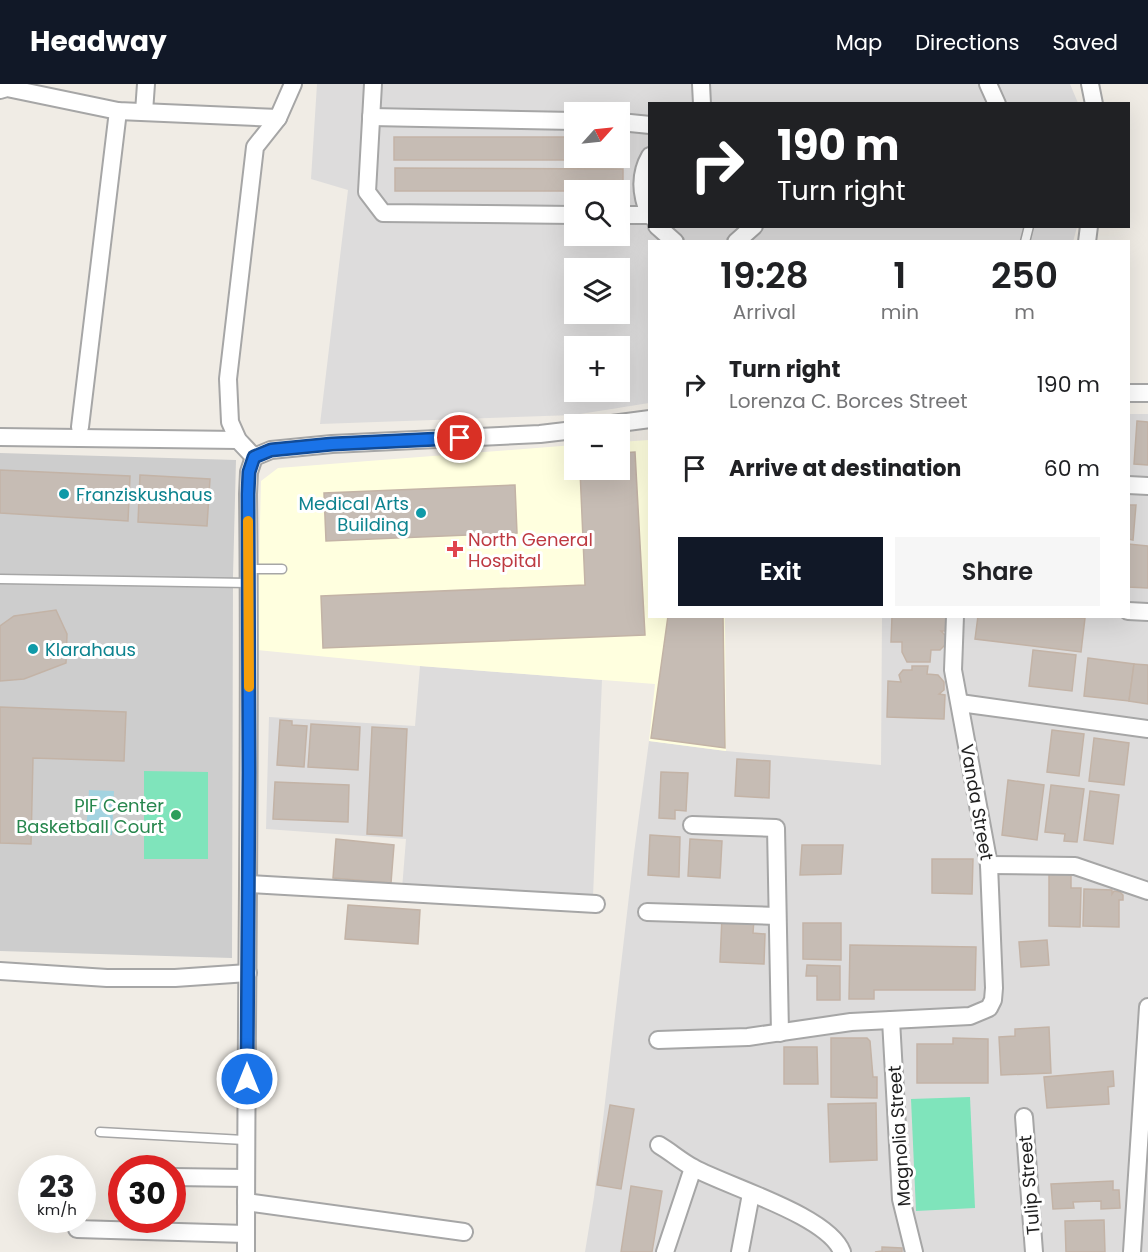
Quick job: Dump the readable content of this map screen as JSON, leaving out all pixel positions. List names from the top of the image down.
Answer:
{
  "streets": {
    "street": ["Vanda Street", "Magnolia Street", "Tulip Street"]
  },
  "crossings": [
    ["Vanda Street", "Magnolia Street"]
  ],
  "places": {
    "other": [
      "Franziskushaus",
      "Medical Arts Building",
      "Klarahaus",
      "PIF Center Basketball Court"
    ],
    "health": ["North General Hospital"]
  },
  "north": "top right",
  "page": {
    "header": "Headway",
    "nav": ["Map", "Directions", "Saved"],
    "map_buttons": ["+", "−"],
    "turn": ["190 m", "Turn right"],
    "eta": [
      "19:28",
      "Arrival",
      "1",
      "min",
      "250",
      "m"
    ],
    "list": [
      {
        "name": "Turn right",
        "note": "Lorenza C. Borces Street",
        "value": "190 m"
      },
      {
        "name": "Arrive at destination",
        "value": "60 m"
      }
    ],
    "buttons": ["Exit", "Share"],
    "speed": "23 km/h",
    "limit": "30"
  }
}
